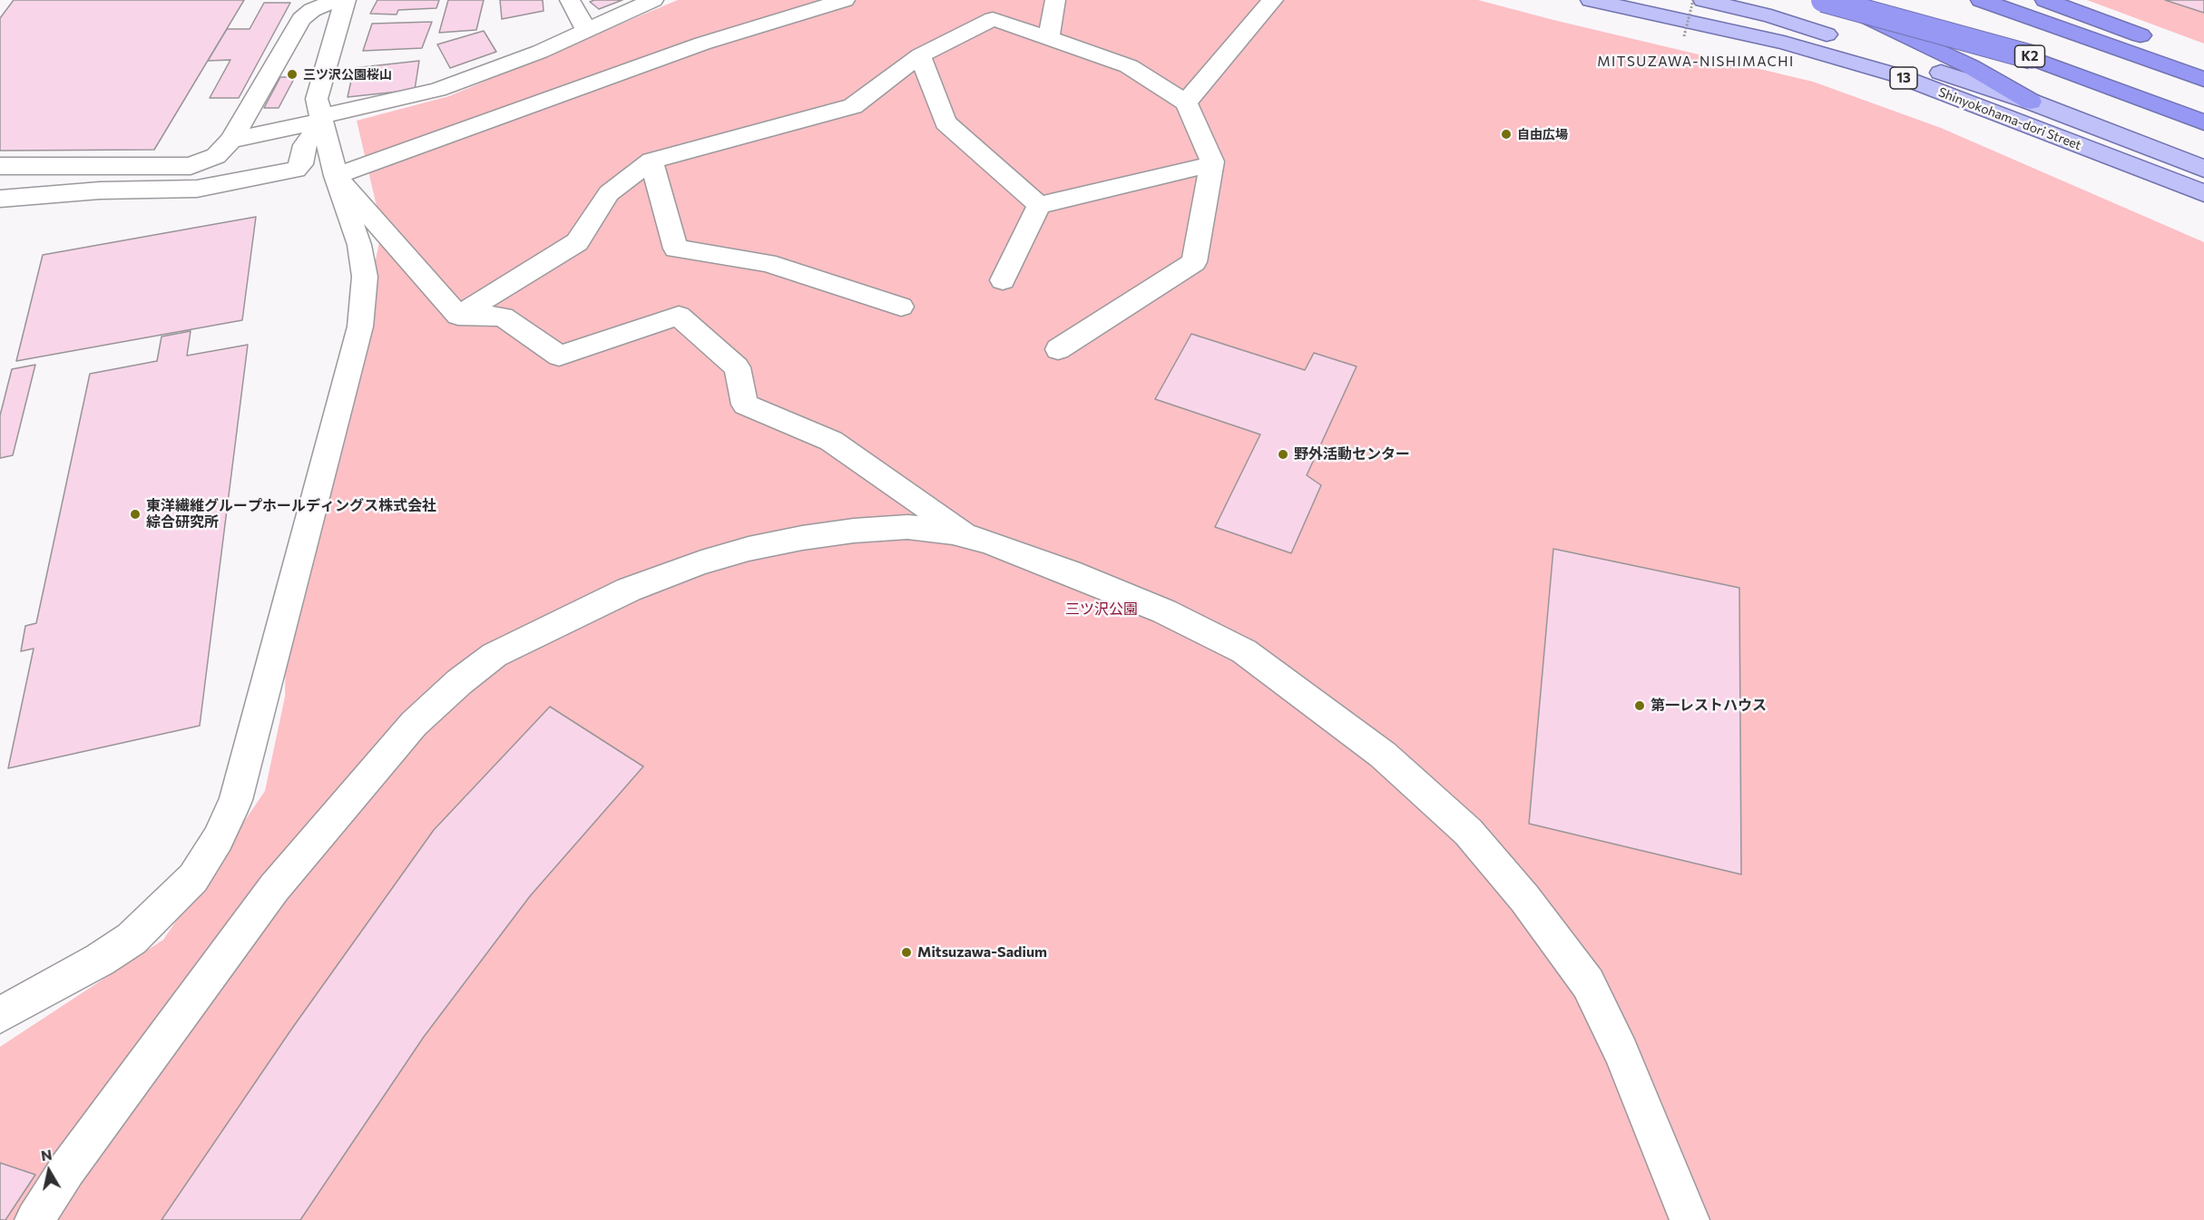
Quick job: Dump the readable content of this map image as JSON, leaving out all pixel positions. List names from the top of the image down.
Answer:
{
  "streets": {
    "highway": ["K2"],
    "main road": ["13", "Shinyokohama-dori Street"]
  },
  "districts": ["MITSUZAWA-NISHIMACHI"],
  "parks": ["三ツ沢公園"],
  "places": [
    "三ツ沢公園桜山",
    "自由広場",
    "野外活動センター",
    "東洋繊維グループホールディングス株式会社 綜合研究所",
    "第一レストハウス",
    "Mitsuzawa-Sadium"
  ],
  "north": "top"
}
